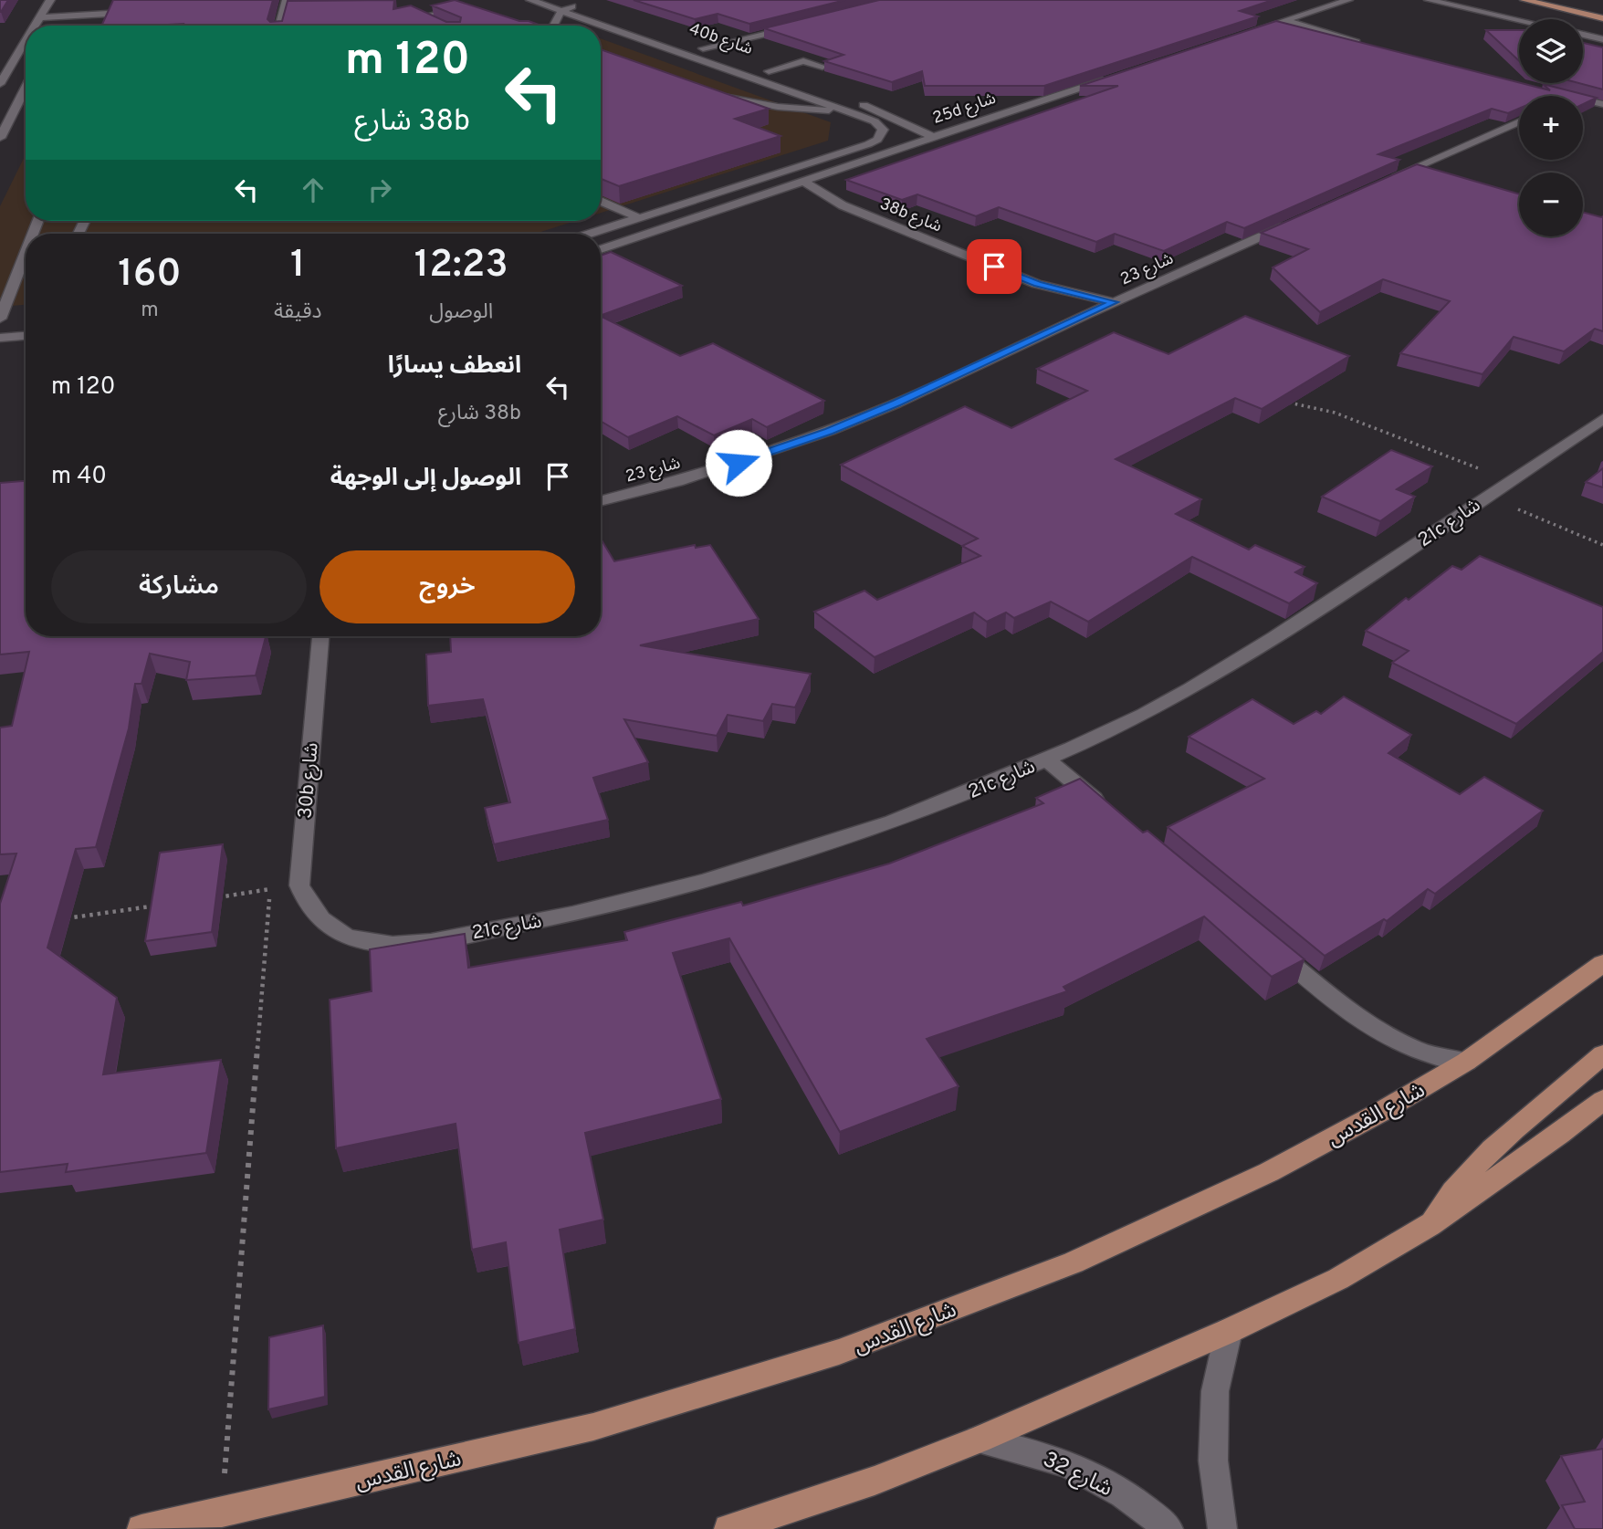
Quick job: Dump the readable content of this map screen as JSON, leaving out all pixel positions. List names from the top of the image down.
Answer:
{
  "streets": {
    "main road": ["شارع القدس"],
    "street": [
      "40b شارع",
      "25d شارع",
      "38b شارع",
      "شارع 23",
      "21c شارع",
      "30b شارع",
      "شارع 32"
    ]
  },
  "crossings": [
    ["25d شارع", "38b شارع"],
    ["38b شارع", "شارع 23"],
    ["21c شارع", "30b شارع"]
  ],
  "page": {
    "map_buttons": ["+", "−"],
    "turn": ["120 m", "38b شارع"],
    "eta": [
      "12:23",
      "الوصول",
      "1",
      "دقيقة",
      "160",
      "m"
    ],
    "list": [
      {
        "name": "انعطف يسارًا",
        "note": "38b شارع",
        "value": "120 m"
      },
      {
        "name": "الوصول إلى الوجهة",
        "value": "40 m"
      }
    ],
    "buttons": ["خروج", "مشاركة"]
  }
}
